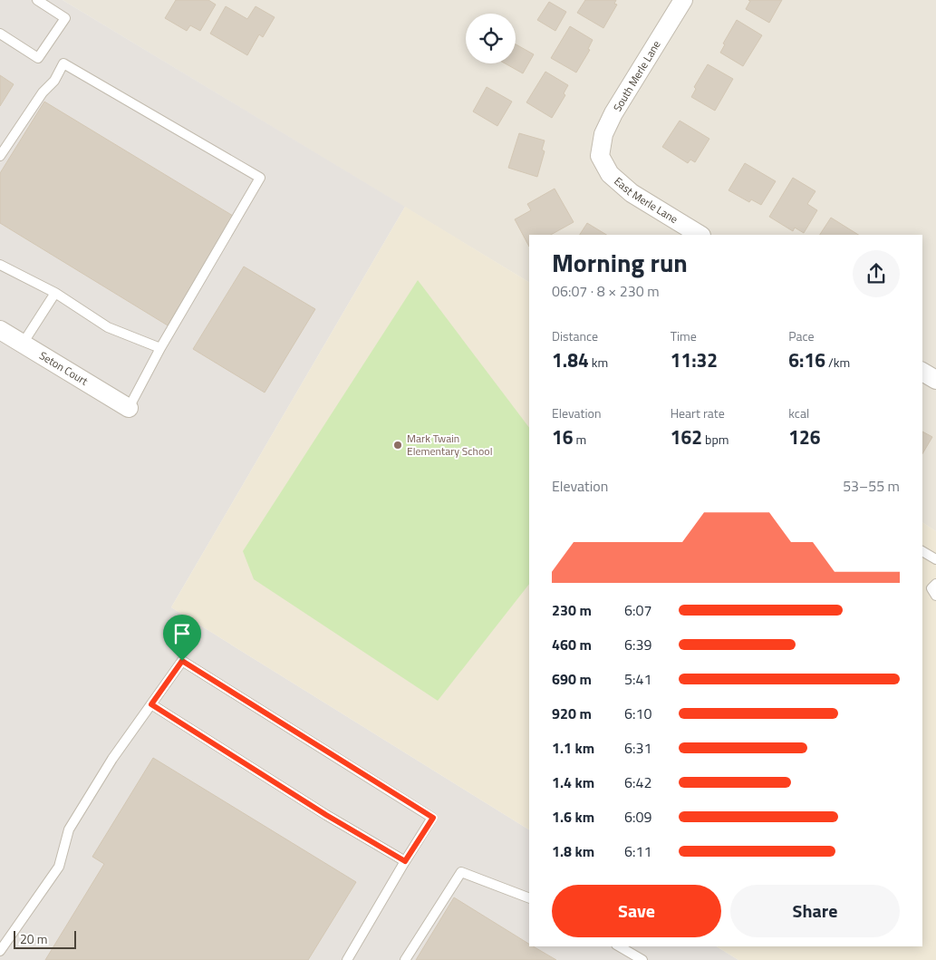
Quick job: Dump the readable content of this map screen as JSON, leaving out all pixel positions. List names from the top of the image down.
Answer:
{
  "streets": {
    "street": ["South Merle Lane", "East Merle Lane", "Seton Court"]
  },
  "crossings": [
    ["South Merle Lane", "East Merle Lane"]
  ],
  "places": ["Mark Twain Elementary School"],
  "scale_bar": "20 m",
  "page": {
    "heading": ["Morning run", "06:07 · 8 × 230 m"],
    "stats": [
      ["Distance", "1.84 km"],
      ["Time", "11:32"],
      ["Pace", "6:16 /km"],
      ["Elevation", "16 m"],
      ["Heart rate", "162 bpm"],
      ["kcal", "126"]
    ],
    "chart": ["Elevation", "53–55 m"],
    "list": [
      {
        "name": "230 m",
        "note": "6:07"
      },
      {
        "name": "460 m",
        "note": "6:39"
      },
      {
        "name": "690 m",
        "note": "5:41"
      },
      {
        "name": "920 m",
        "note": "6:10"
      },
      {
        "name": "1.1 km",
        "note": "6:31"
      },
      {
        "name": "1.4 km",
        "note": "6:42"
      },
      {
        "name": "1.6 km",
        "note": "6:09"
      },
      {
        "name": "1.8 km",
        "note": "6:11"
      }
    ],
    "buttons": ["Save", "Share"],
    "scale": "20 m"
  }
}
